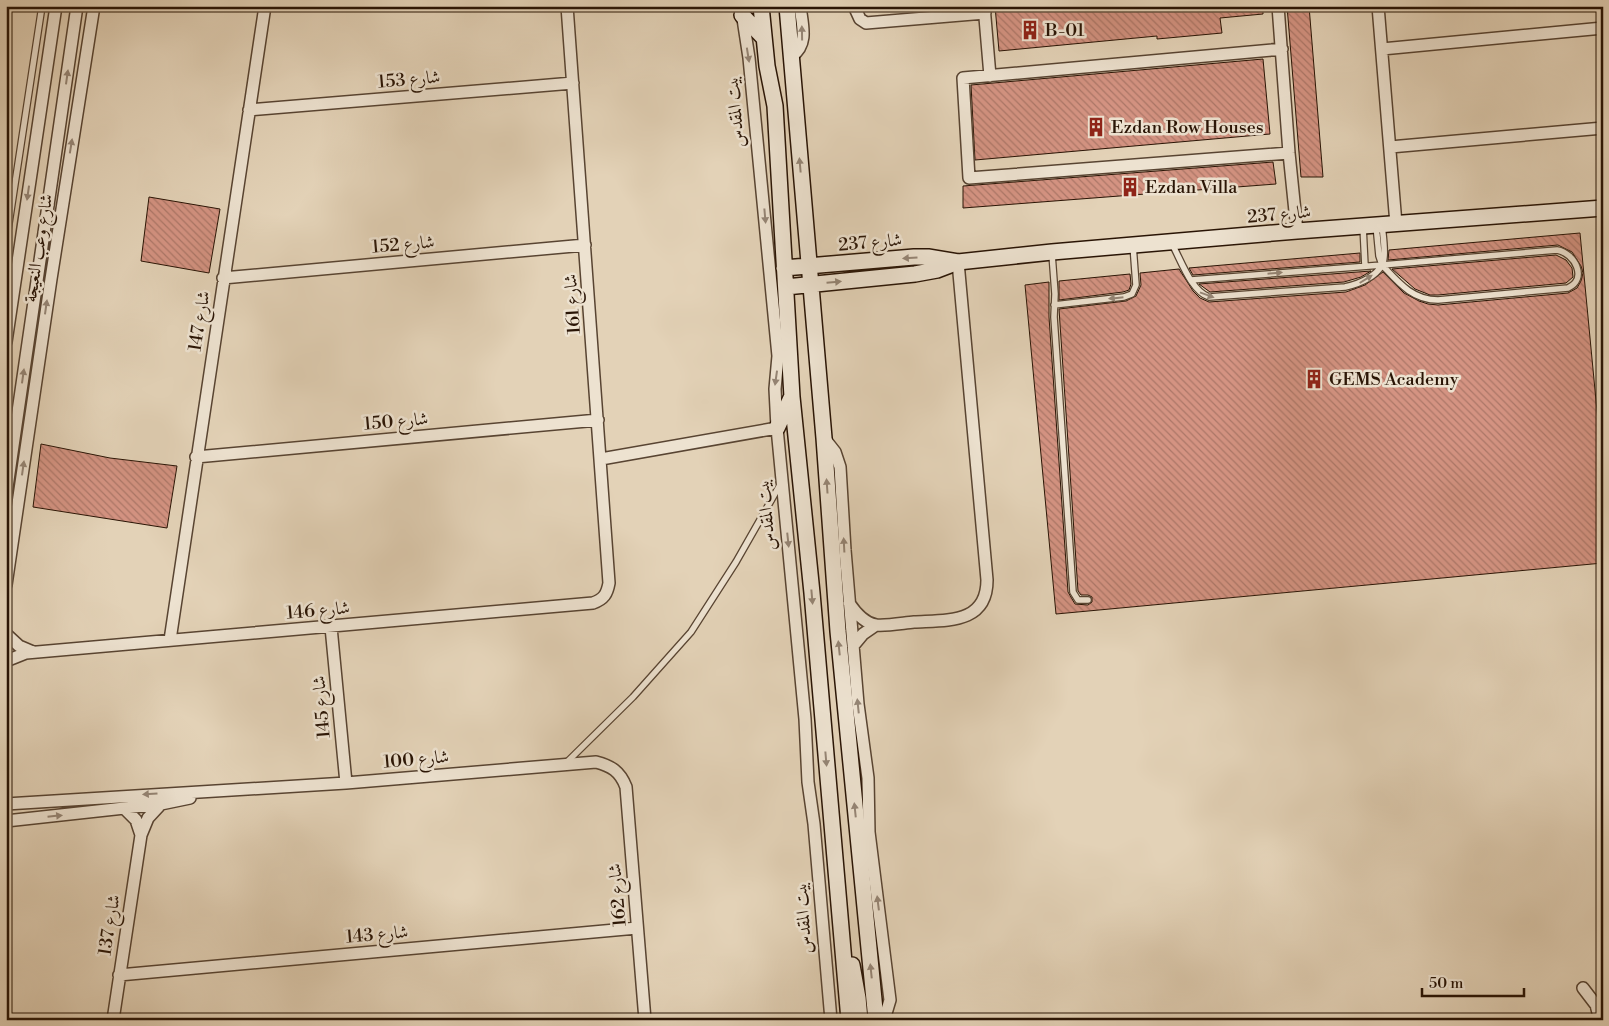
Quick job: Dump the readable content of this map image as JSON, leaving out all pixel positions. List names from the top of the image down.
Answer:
{
  "streets": {
    "street": [
      "شارع 153",
      "بيت المقدس",
      "شارع 237",
      "شارع 152",
      "شارع وعب النعيجة",
      "شارع 161",
      "شارع 147",
      "شارع 150",
      "شارع 146",
      "شارع 145",
      "شارع 100",
      "شارع 162",
      "شارع 137",
      "شارع 143"
    ]
  },
  "crossings": [
    ["شارع 153", "شارع 161"],
    ["شارع 153", "شارع 147"],
    ["بيت المقدس", "شارع 237"],
    ["شارع 152", "شارع 161"],
    ["شارع 152", "شارع 147"],
    ["شارع 161", "شارع 150"],
    ["شارع 161", "شارع 146"],
    ["شارع 147", "شارع 150"],
    ["شارع 147", "شارع 146"],
    ["شارع 146", "شارع 145"],
    ["شارع 145", "شارع 100"],
    ["شارع 100", "شارع 162"],
    ["شارع 100", "شارع 137"],
    ["شارع 162", "شارع 143"],
    ["شارع 137", "شارع 143"]
  ],
  "places": {
    "building": [
      "B-01",
      "Ezdan Row Houses",
      "Ezdan Villa",
      "GEMS Academy"
    ]
  },
  "scale_bar": "50 m"
}
